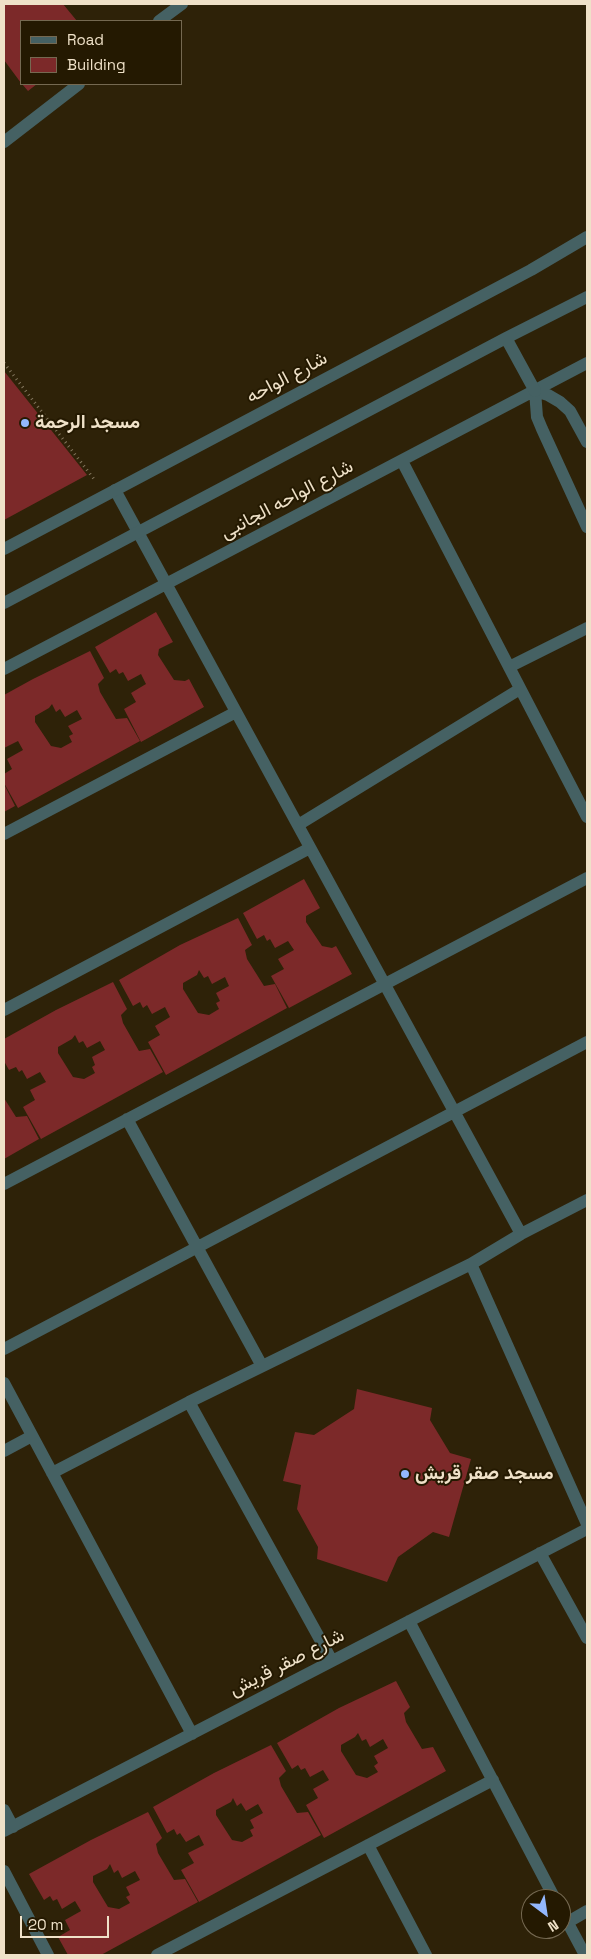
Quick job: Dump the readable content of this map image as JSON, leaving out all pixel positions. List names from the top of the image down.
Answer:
{
  "streets": {
    "street": ["شارع الواحه", "شارع الواحه الجانبى", "شارع صقر قريش"]
  },
  "places": ["مسجد الرحمة", "مسجد صقر قريش"],
  "legend": ["Road", "Building"],
  "scale_bar": "20 m",
  "north": "bottom right"
}
